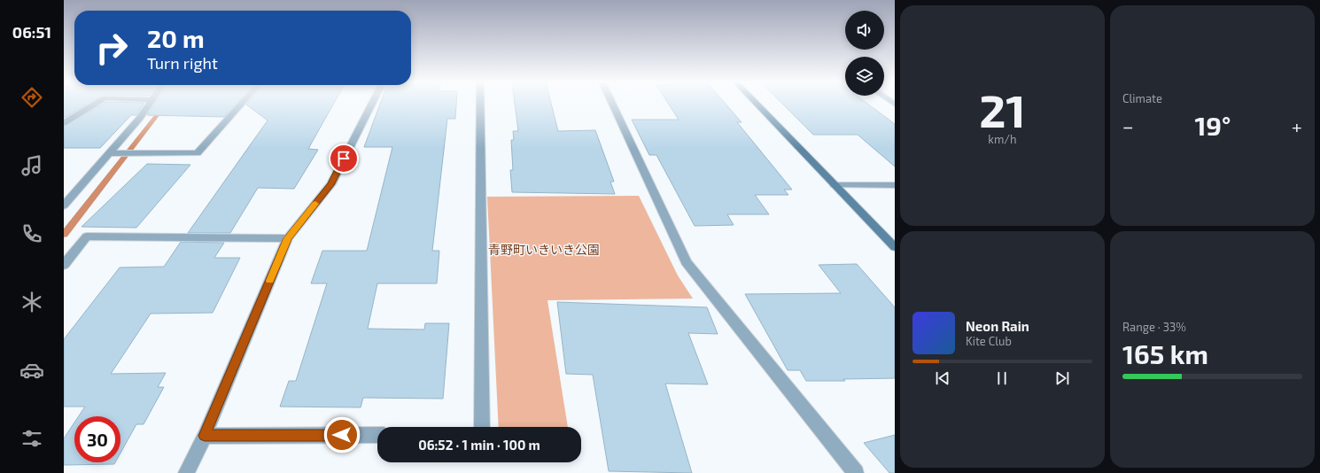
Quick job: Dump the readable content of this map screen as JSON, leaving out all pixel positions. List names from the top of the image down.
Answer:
{
  "parks": ["青野町いきいき公園"],
  "page": {
    "tabs": "06:51",
    "tile": [
      ["21", "km/h"],
      "Climate",
      ["Range · 33%", "165 km"]
    ],
    "turn": ["20 m", "Turn right"],
    "heat": ["−", "19°", "+"],
    "song": ["Neon Rain", "Kite Club"],
    "limit": "30",
    "trip": "06:52 · 1 min · 100 m"
  }
}
